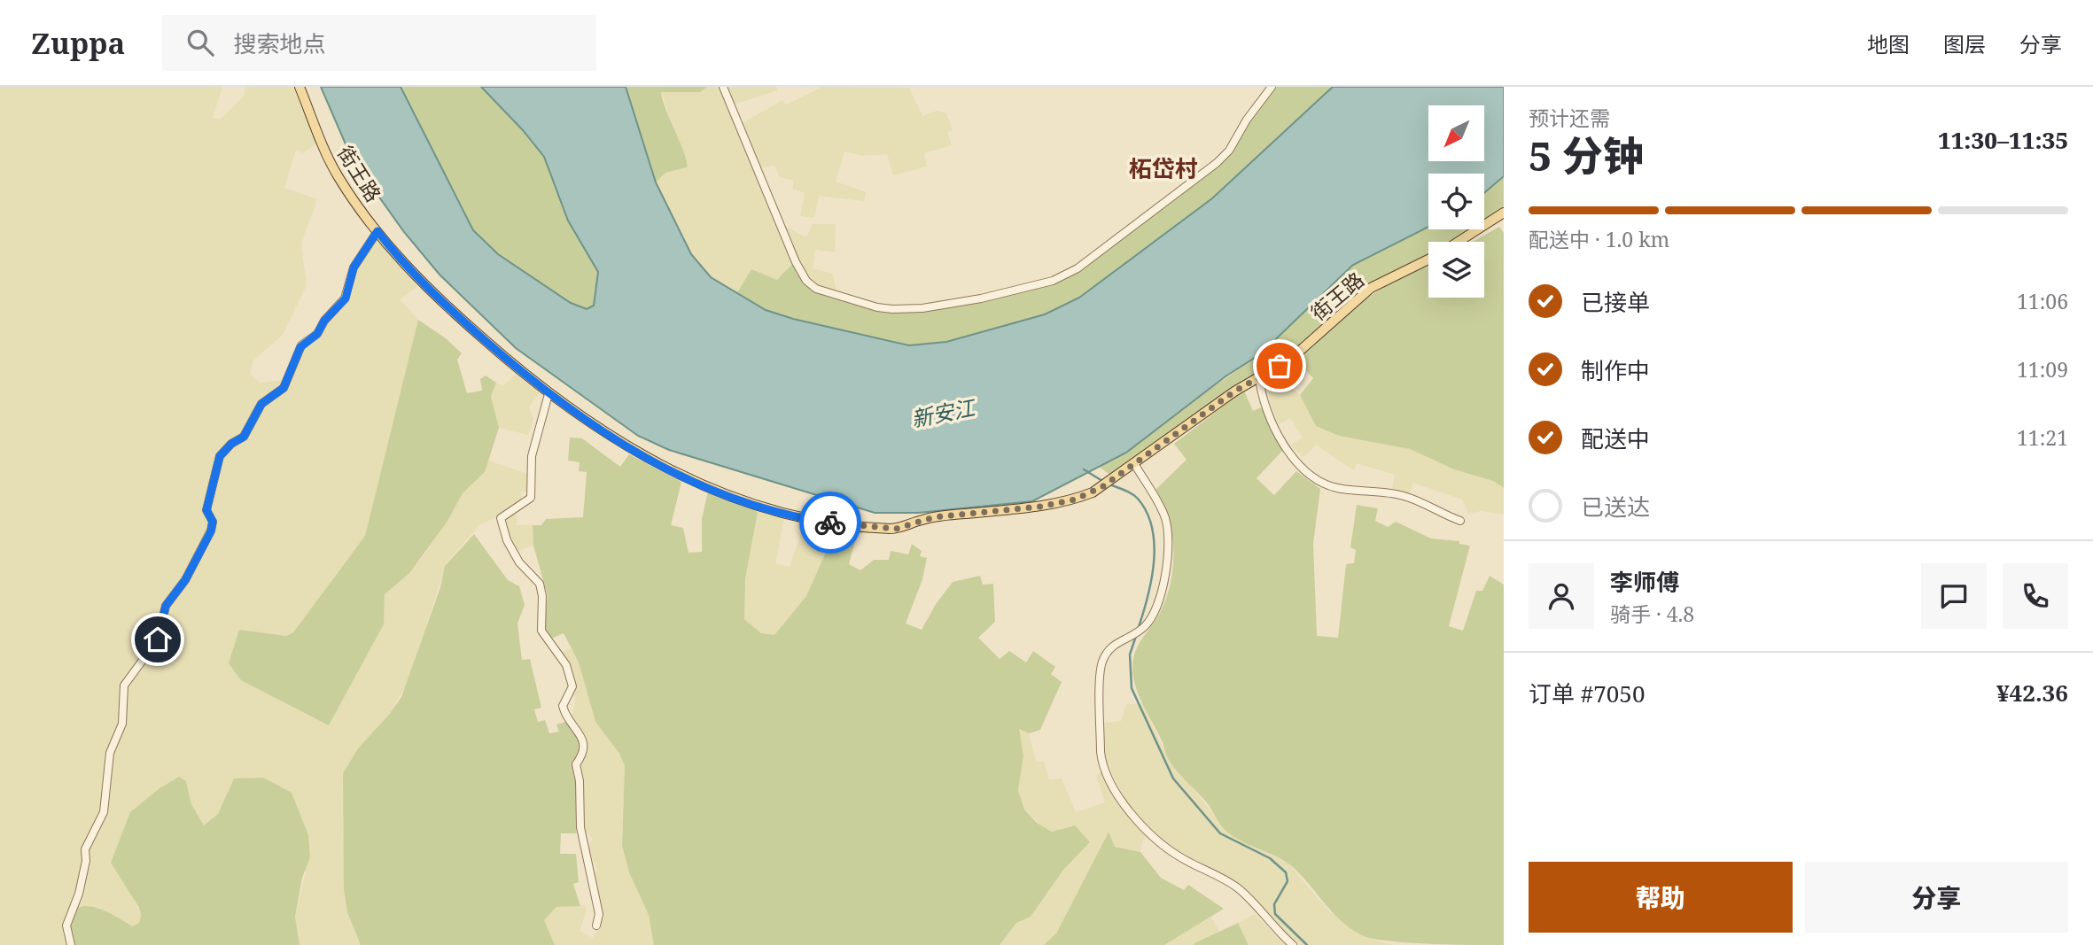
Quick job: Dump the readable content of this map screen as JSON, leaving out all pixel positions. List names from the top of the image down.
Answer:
{
  "streets": {
    "main road": ["街王路"]
  },
  "districts": ["柘岱村"],
  "water": ["新安江"],
  "north": "bottom left",
  "page": {
    "header": "Zuppa",
    "search": "搜索地点",
    "nav": ["地图", "图层", "分享"],
    "heading": ["5 分钟", "预计还需", "11:30–11:35"],
    "panel": [
      "李师傅",
      "骑手 · 4.8",
      "订单 #7050",
      "¥42.36"
    ],
    "bar": "配送中 · 1.0 km",
    "list": [
      ["已接单", "11:06"],
      ["制作中", "11:09"],
      ["配送中", "11:21"],
      "已送达"
    ],
    "buttons": ["帮助", "分享"]
  }
}
